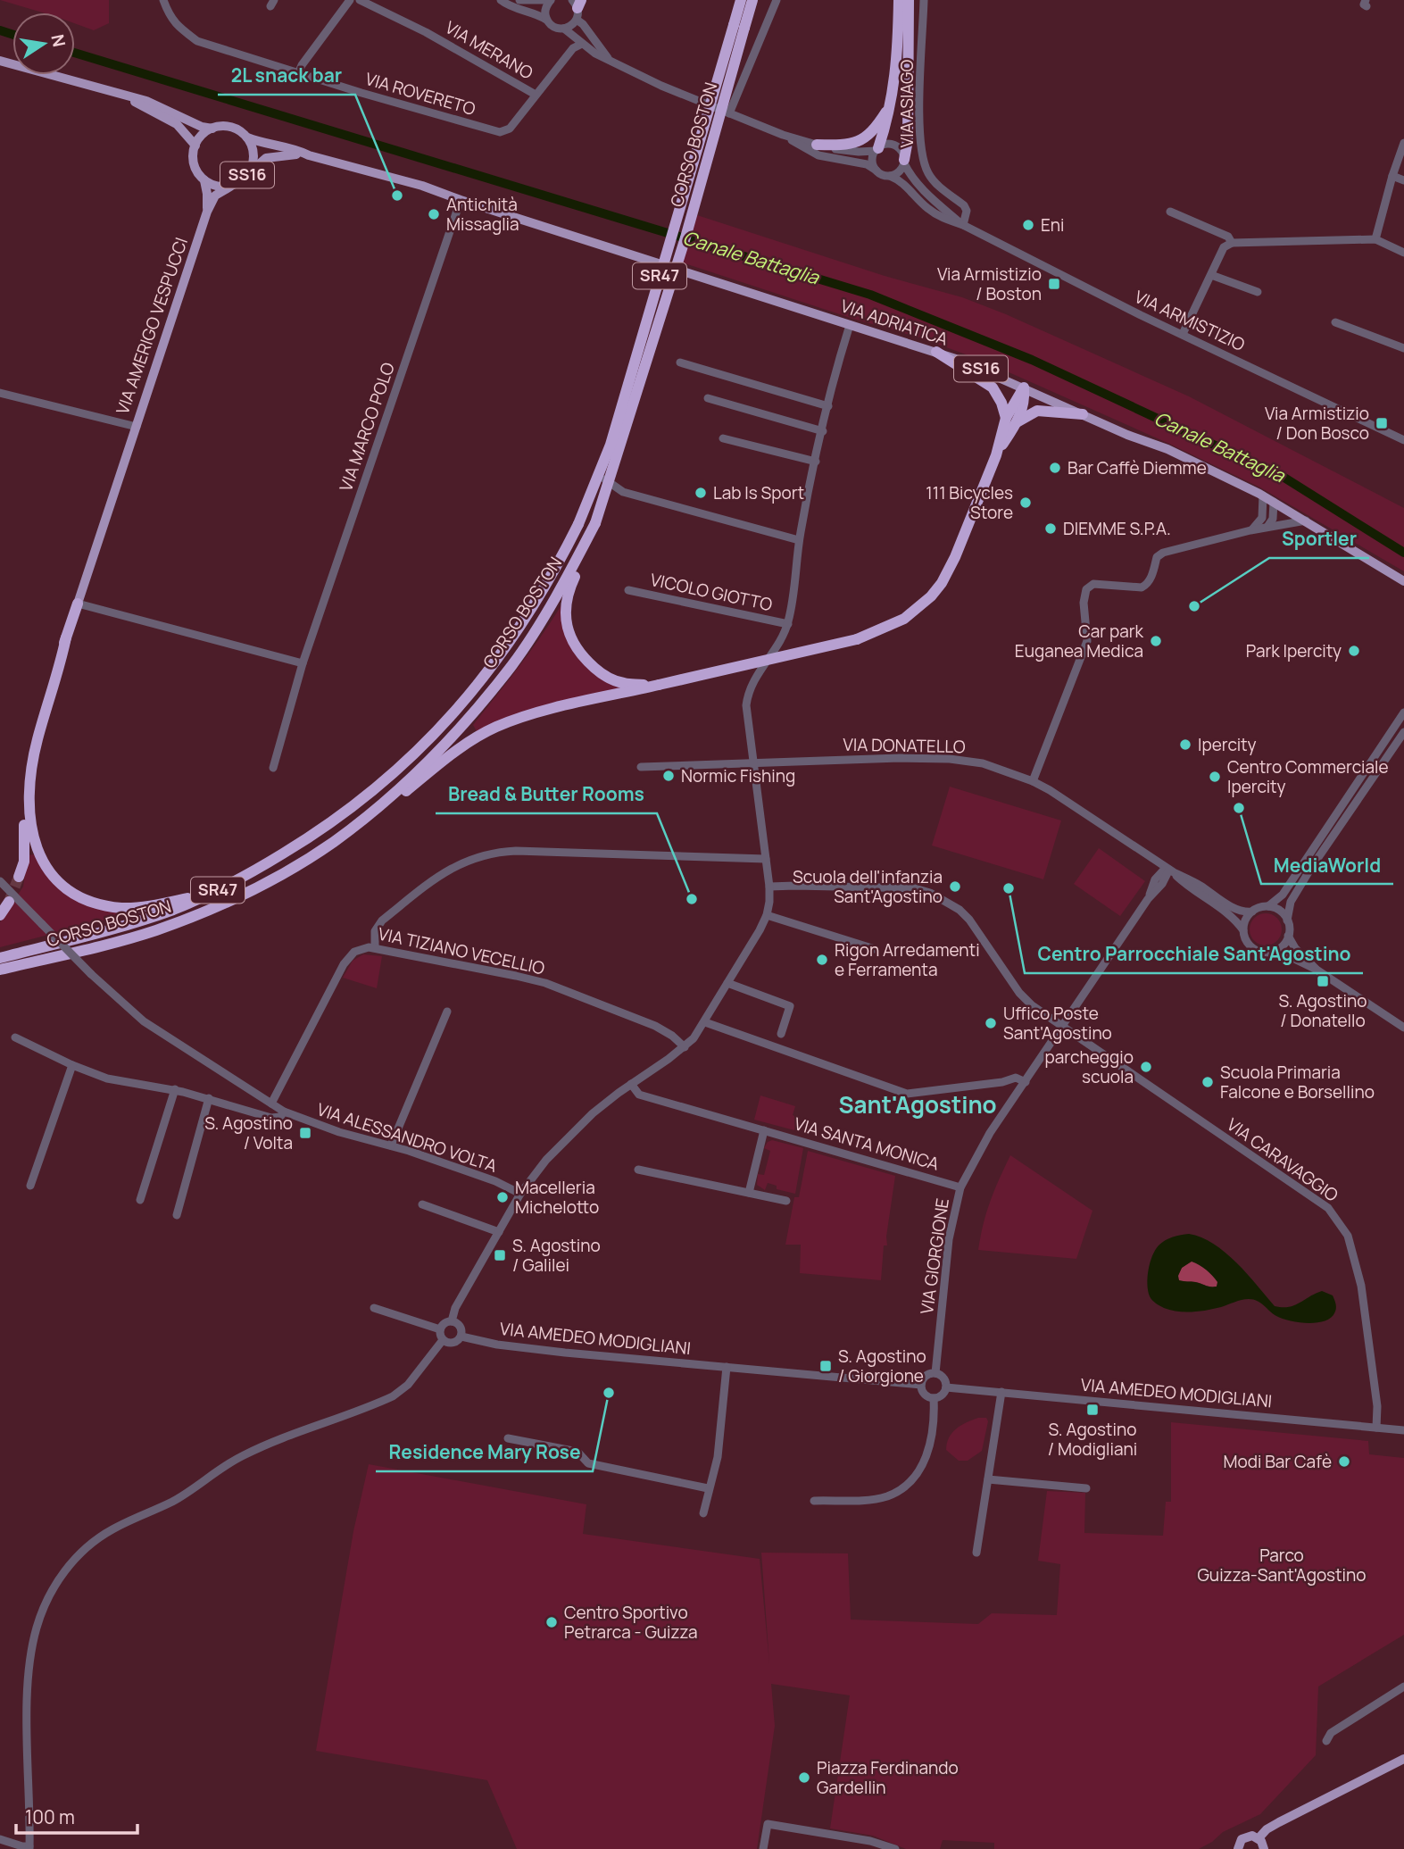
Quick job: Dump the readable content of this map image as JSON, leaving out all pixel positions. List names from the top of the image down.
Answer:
{
  "streets": {
    "highway": ["CORSO BOSTON", "SR47"],
    "main road": ["SS16", "VIA ADRIATICA", "VIA AMERIGO VESPUCCI"],
    "street": [
      "VIA MERANO",
      "VIA ROVERETO",
      "VIA ASIAGO",
      "VIA ARMISTIZIO",
      "VIA MARCO POLO",
      "VICOLO GIOTTO",
      "VIA DONATELLO",
      "VIA TIZIANO VECELLIO",
      "VIA ALESSANDRO VOLTA",
      "VIA SANTA MONICA",
      "VIA CARAVAGGIO",
      "VIA GIORGIONE",
      "VIA AMEDEO MODIGLIANI"
    ]
  },
  "crossings": [
    ["VIA MERANO", "VIA ROVERETO"],
    ["VIA ROVERETO", "VIA ARMISTIZIO"],
    ["VIA ASIAGO", "VIA ARMISTIZIO"],
    ["CORSO BOSTON", "SR47"],
    ["SS16", "VIA ADRIATICA"],
    ["SS16", "VIA AMERIGO VESPUCCI"],
    ["SR47", "VIA ADRIATICA"],
    ["VIA ADRIATICA", "VIA AMERIGO VESPUCCI"],
    ["VIA ADRIATICA", "VIA MARCO POLO"],
    ["VIA DONATELLO", "VIA GIORGIONE"],
    ["VIA TIZIANO VECELLIO", "VIA ALESSANDRO VOLTA"],
    ["VIA SANTA MONICA", "VIA GIORGIONE"],
    ["VIA CARAVAGGIO", "VIA GIORGIONE"],
    ["VIA CARAVAGGIO", "VIA AMEDEO MODIGLIANI"],
    ["VIA GIORGIONE", "VIA AMEDEO MODIGLIANI"]
  ],
  "districts": ["Sant'Agostino"],
  "water": ["Canale Battaglia"],
  "parks": ["Parco Guizza-Sant'Agostino"],
  "places": {
    "other": [
      "2L snack bar",
      "Antichità Missaglia",
      "Eni",
      "Bar Caffè Diemme",
      "Lab Is Sport",
      "111 Bicycles Store",
      "DIEMME S.P.A.",
      "Sportler",
      "Car park Euganea Medica",
      "Park Ipercity",
      "Ipercity",
      "Normic Fishing",
      "Centro Commerciale Ipercity",
      "MediaWorld",
      "Scuola dell'infanzia Sant'Agostino",
      "Centro Parrocchiale Sant'Agostino",
      "Bread & Butter Rooms",
      "Rigon Arredamenti e Ferramenta",
      "Uffico Poste Sant'Agostino",
      "parcheggio scuola",
      "Scuola Primaria Falcone e Borsellino",
      "Macelleria Michelotto",
      "Residence Mary Rose",
      "Modi Bar Cafè",
      "Centro Sportivo Petrarca - Guizza",
      "Piazza Ferdinando Gardellin"
    ],
    "transit": [
      "Via Armistizio / Boston",
      "Via Armistizio / Don Bosco",
      "S. Agostino / Donatello",
      "S. Agostino / Volta",
      "S. Agostino / Galilei",
      "S. Agostino / Giorgione",
      "S. Agostino / Modigliani"
    ]
  },
  "scale_bar": "100 m",
  "north": "right"
}
